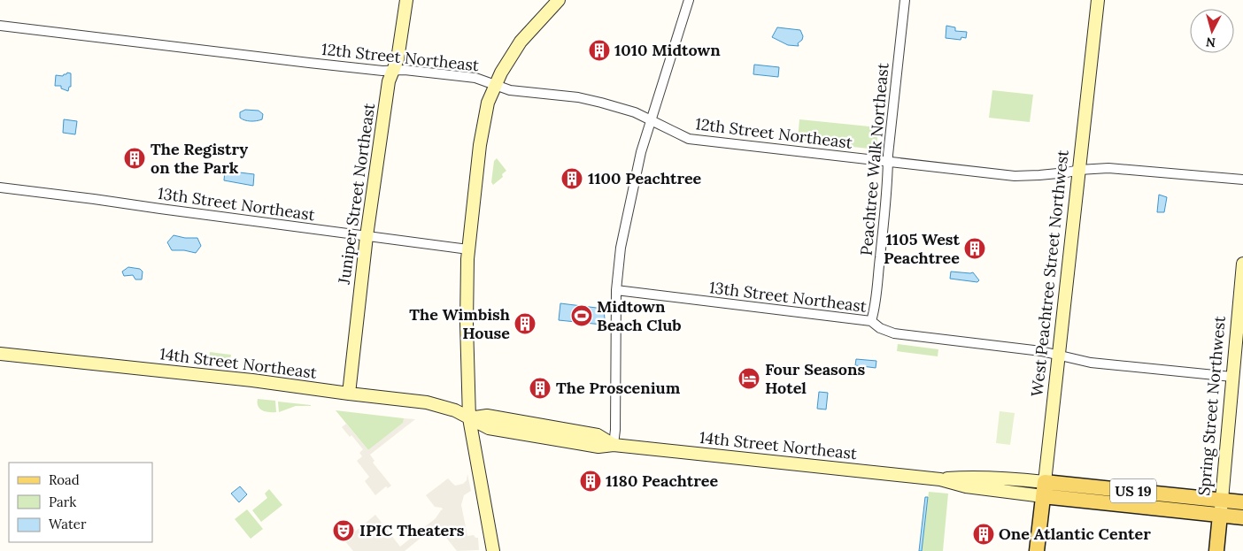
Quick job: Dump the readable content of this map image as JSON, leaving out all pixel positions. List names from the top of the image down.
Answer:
{
  "streets": {
    "main road": [
      "Juniper Street Northeast",
      "West Peachtree Street Northwest",
      "14th Street Northeast",
      "Spring Street Northwest"
    ],
    "street": ["12th Street Northeast", "Peachtree Walk Northeast", "13th Street Northeast"]
  },
  "crossings": [
    ["12th Street Northeast", "Peachtree Walk Northeast"],
    ["12th Street Northeast", "Juniper Street Northeast"],
    ["12th Street Northeast", "West Peachtree Street Northwest"],
    ["Peachtree Walk Northeast", "13th Street Northeast"],
    ["Juniper Street Northeast", "13th Street Northeast"],
    ["Juniper Street Northeast", "14th Street Northeast"],
    ["13th Street Northeast", "West Peachtree Street Northwest"],
    ["13th Street Northeast", "Spring Street Northwest"],
    ["West Peachtree Street Northwest", "14th Street Northeast"]
  ],
  "places": {
    "building": [
      "1010 Midtown",
      "The Registry on the Park",
      "1100 Peachtree",
      "1105 West Peachtree",
      "The Wimbish House",
      "The Proscenium",
      "1180 Peachtree",
      "One Atlantic Center"
    ],
    "sports": ["Midtown Beach Club"],
    "hotel": ["Four Seasons Hotel"],
    "theatre": ["IPIC Theaters"]
  },
  "legend": ["Road", "Park", "Water"],
  "north": "bottom"
}
